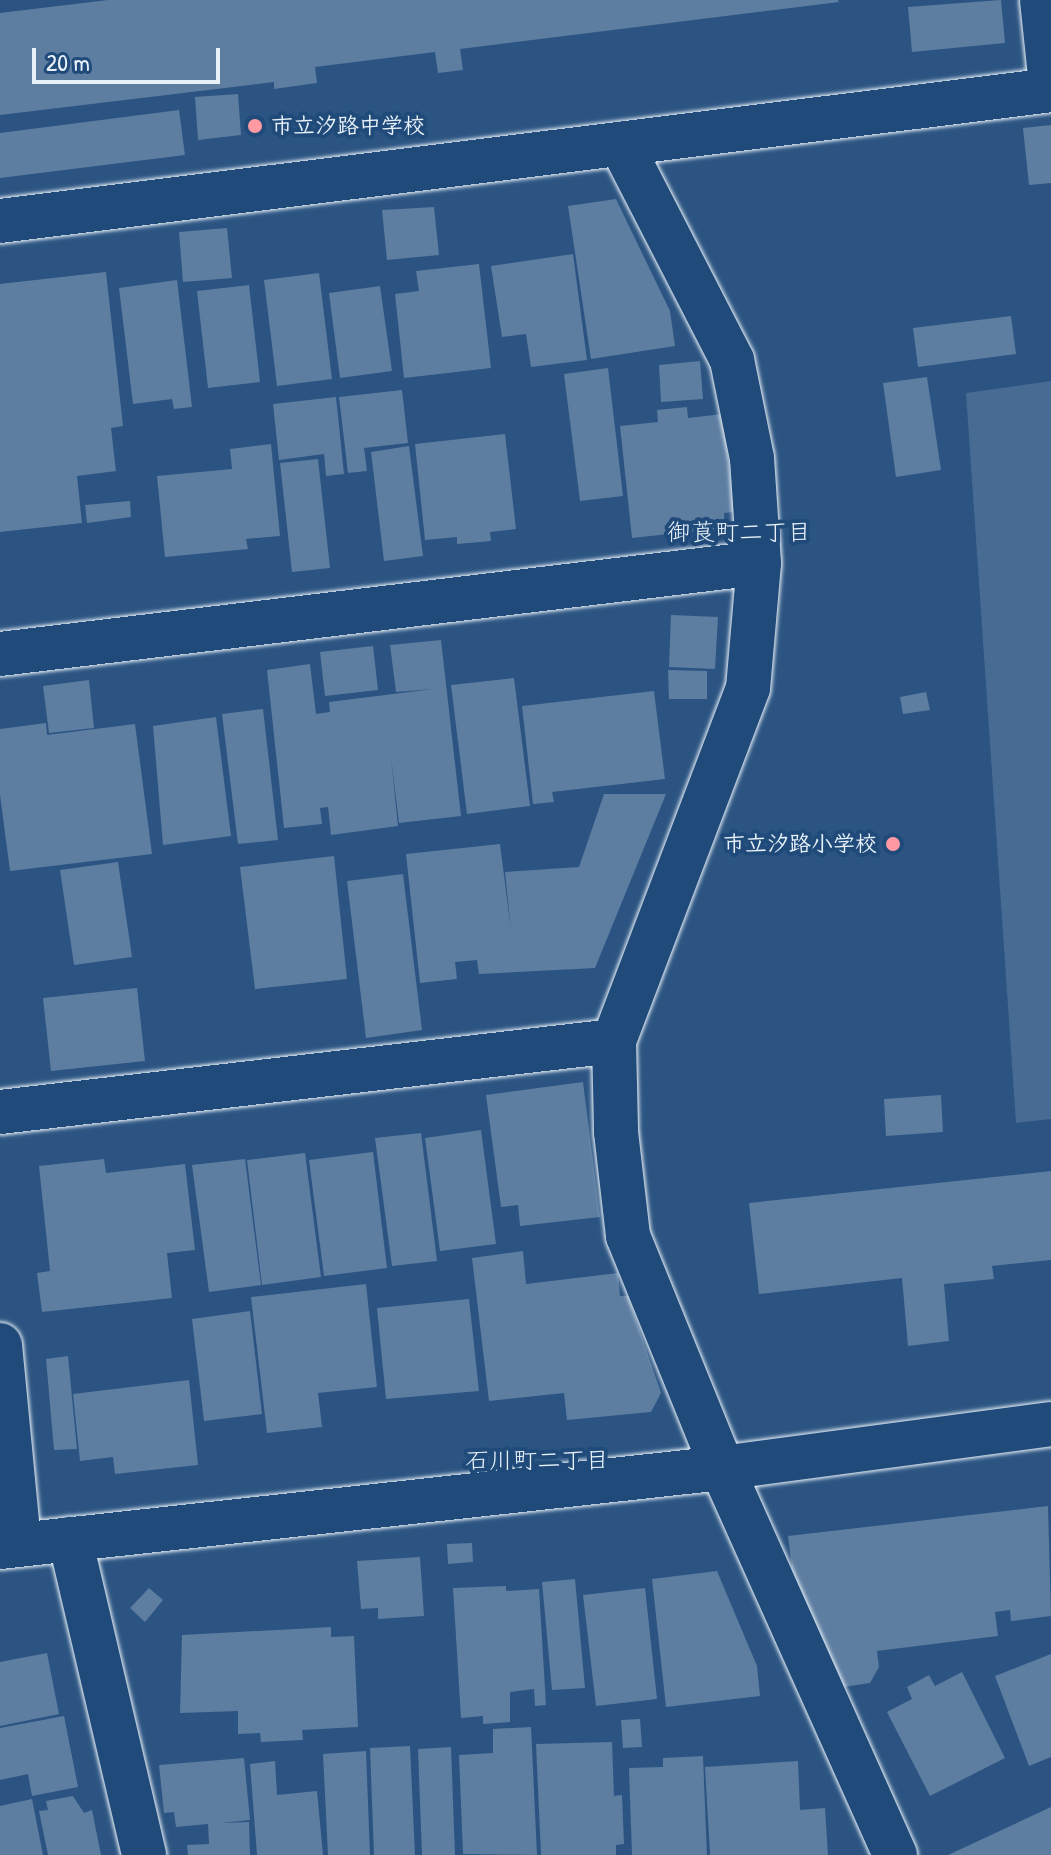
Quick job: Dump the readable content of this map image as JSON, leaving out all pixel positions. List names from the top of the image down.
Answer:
{
  "districts": ["御莨町二丁目", "石川町二丁目"],
  "places": ["市立汐路中学校", "市立汐路小学校"],
  "scale_bar": "20 m"
}
